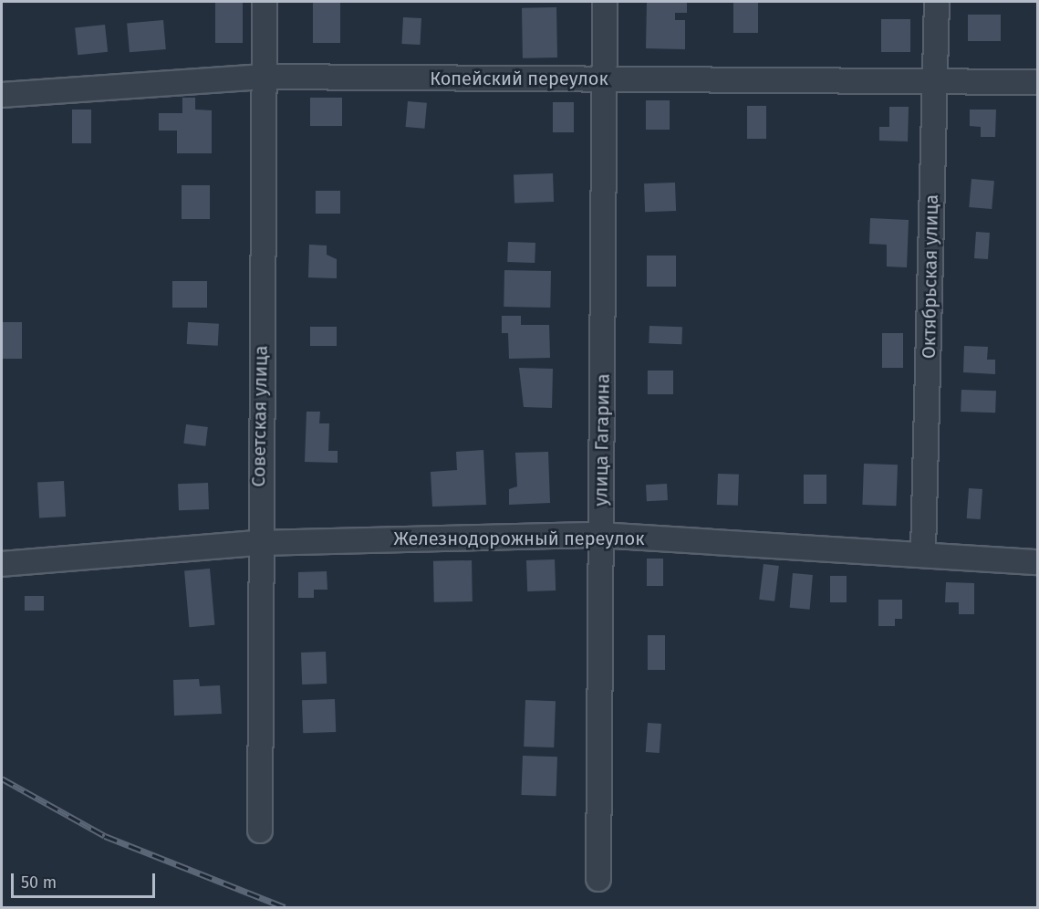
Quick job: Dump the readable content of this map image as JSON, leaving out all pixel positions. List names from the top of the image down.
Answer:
{
  "streets": {
    "street": [
      "Копейский переулок",
      "Октябрьская улица",
      "Советская улица",
      "улица Гагарина",
      "Железнодорожный переулок"
    ]
  },
  "crossings": [
    ["Копейский переулок", "Октябрьская улица"],
    ["Копейский переулок", "Советская улица"],
    ["Копейский переулок", "улица Гагарина"],
    ["Октябрьская улица", "Железнодорожный переулок"],
    ["Советская улица", "Железнодорожный переулок"],
    ["улица Гагарина", "Железнодорожный переулок"]
  ],
  "scale_bar": "50 m"
}
